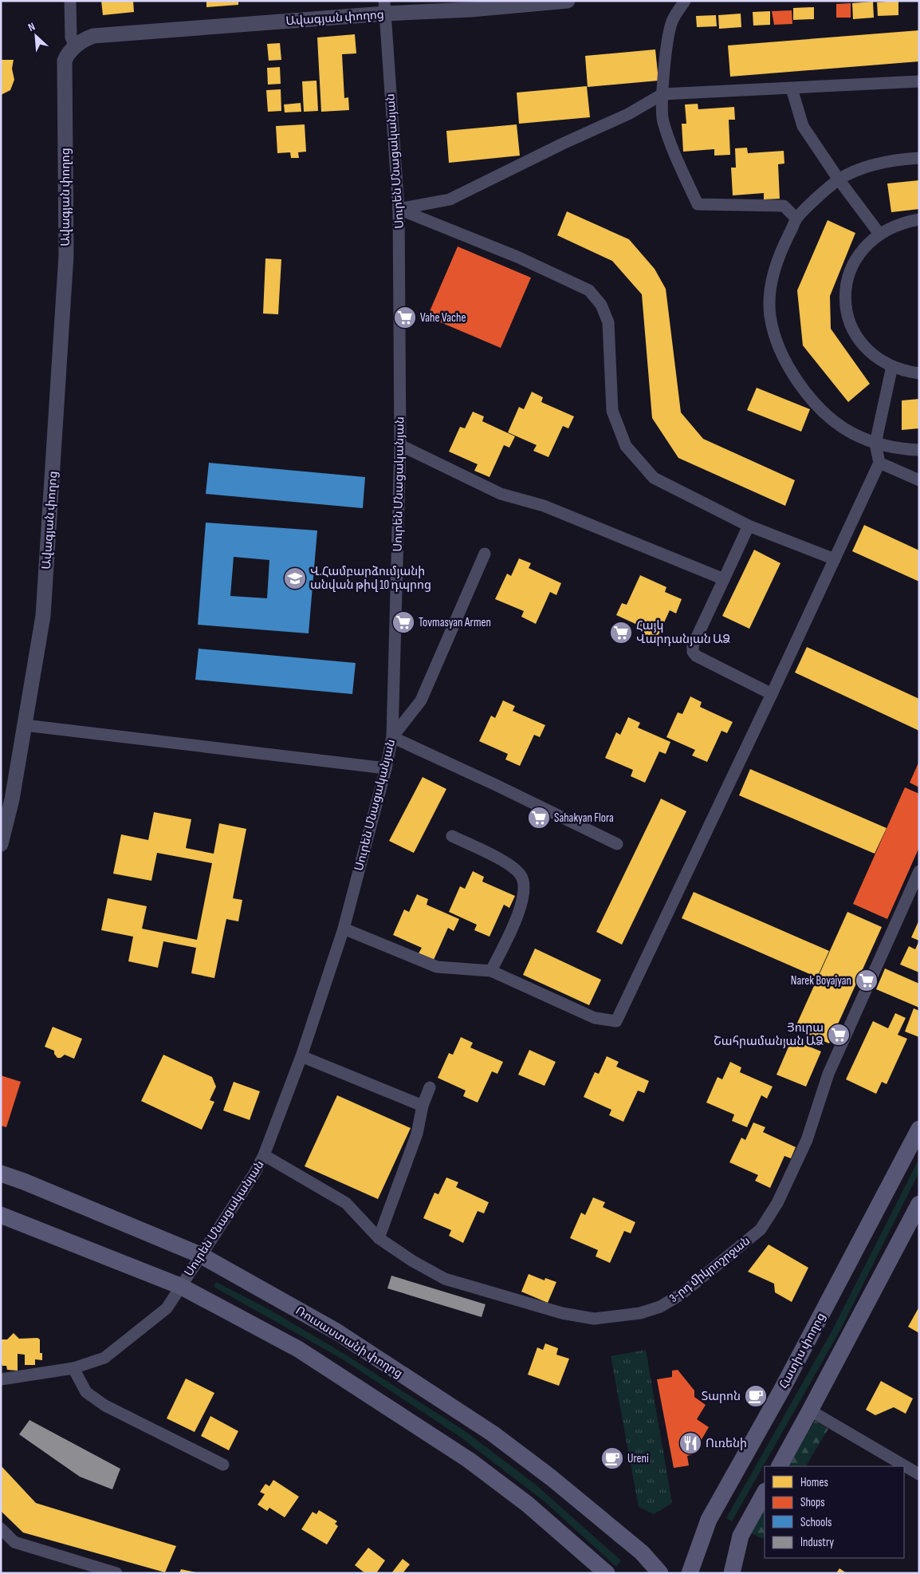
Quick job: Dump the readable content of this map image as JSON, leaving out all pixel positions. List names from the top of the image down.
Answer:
{
  "streets": {
    "main road": ["Ռուսաստանի փողոց", "Հատիս փողոց"],
    "street": ["Ավագյան փողոց", "Սուրեն Մնացականյան", "3-րդ միկրոշրջան"]
  },
  "crossings": [
    ["Ավագյան փողոց", "Սուրեն Մնացականյան"],
    ["Սուրեն Մնացականյան", "3-րդ միկրոշրջան"],
    ["Սուրեն Մնացականյան", "Ռուսաստանի փողոց"]
  ],
  "places": {
    "supermarket": [
      "Vahe Vache",
      "Tovmasyan Armen",
      "Հայկ Վարդանյան ԱՁ",
      "Sahakyan Flora",
      "Narek Boyajyan",
      "Յուրա Շահրամանյան ԱՁ"
    ],
    "school or university": ["Վ.Համբարձումյանի անվան թիվ 10 դպրոց"],
    "cafe": ["Տարոն", "Ureni"],
    "restaurant": ["Ուռենի"]
  },
  "legend": [
    "Homes",
    "Shops",
    "Schools",
    "Industry"
  ],
  "north": "top left"
}
